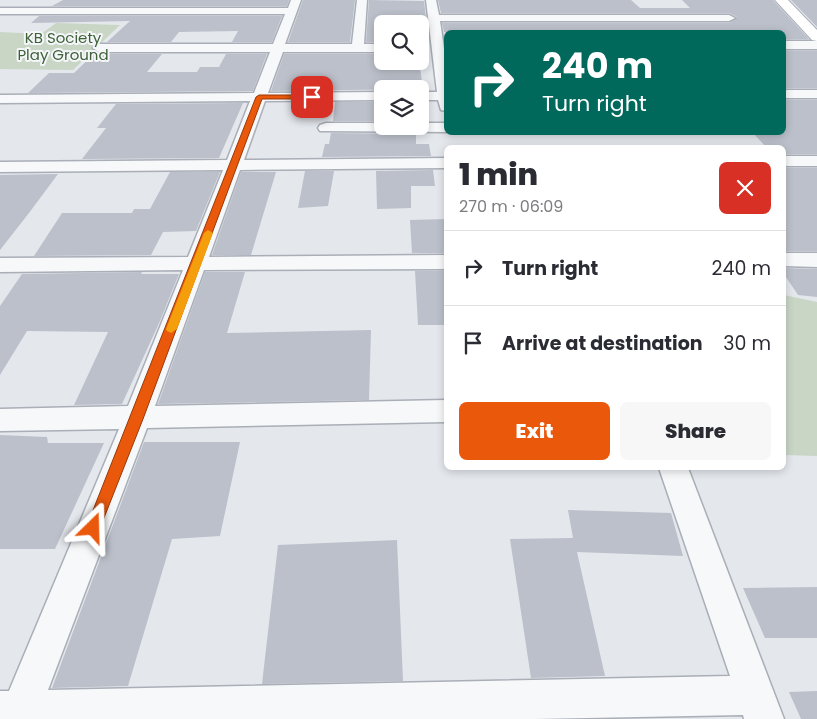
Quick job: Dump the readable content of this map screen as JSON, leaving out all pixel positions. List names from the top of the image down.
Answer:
{
  "parks": ["KB Society Play Ground"],
  "page": {
    "turn": ["240 m", "Turn right"],
    "heading": ["1 min", "270 m · 06:09"],
    "list": [
      {
        "name": "Turn right",
        "value": "240 m"
      },
      {
        "name": "Arrive at destination",
        "value": "30 m"
      }
    ],
    "buttons": ["Exit", "Share"]
  }
}
